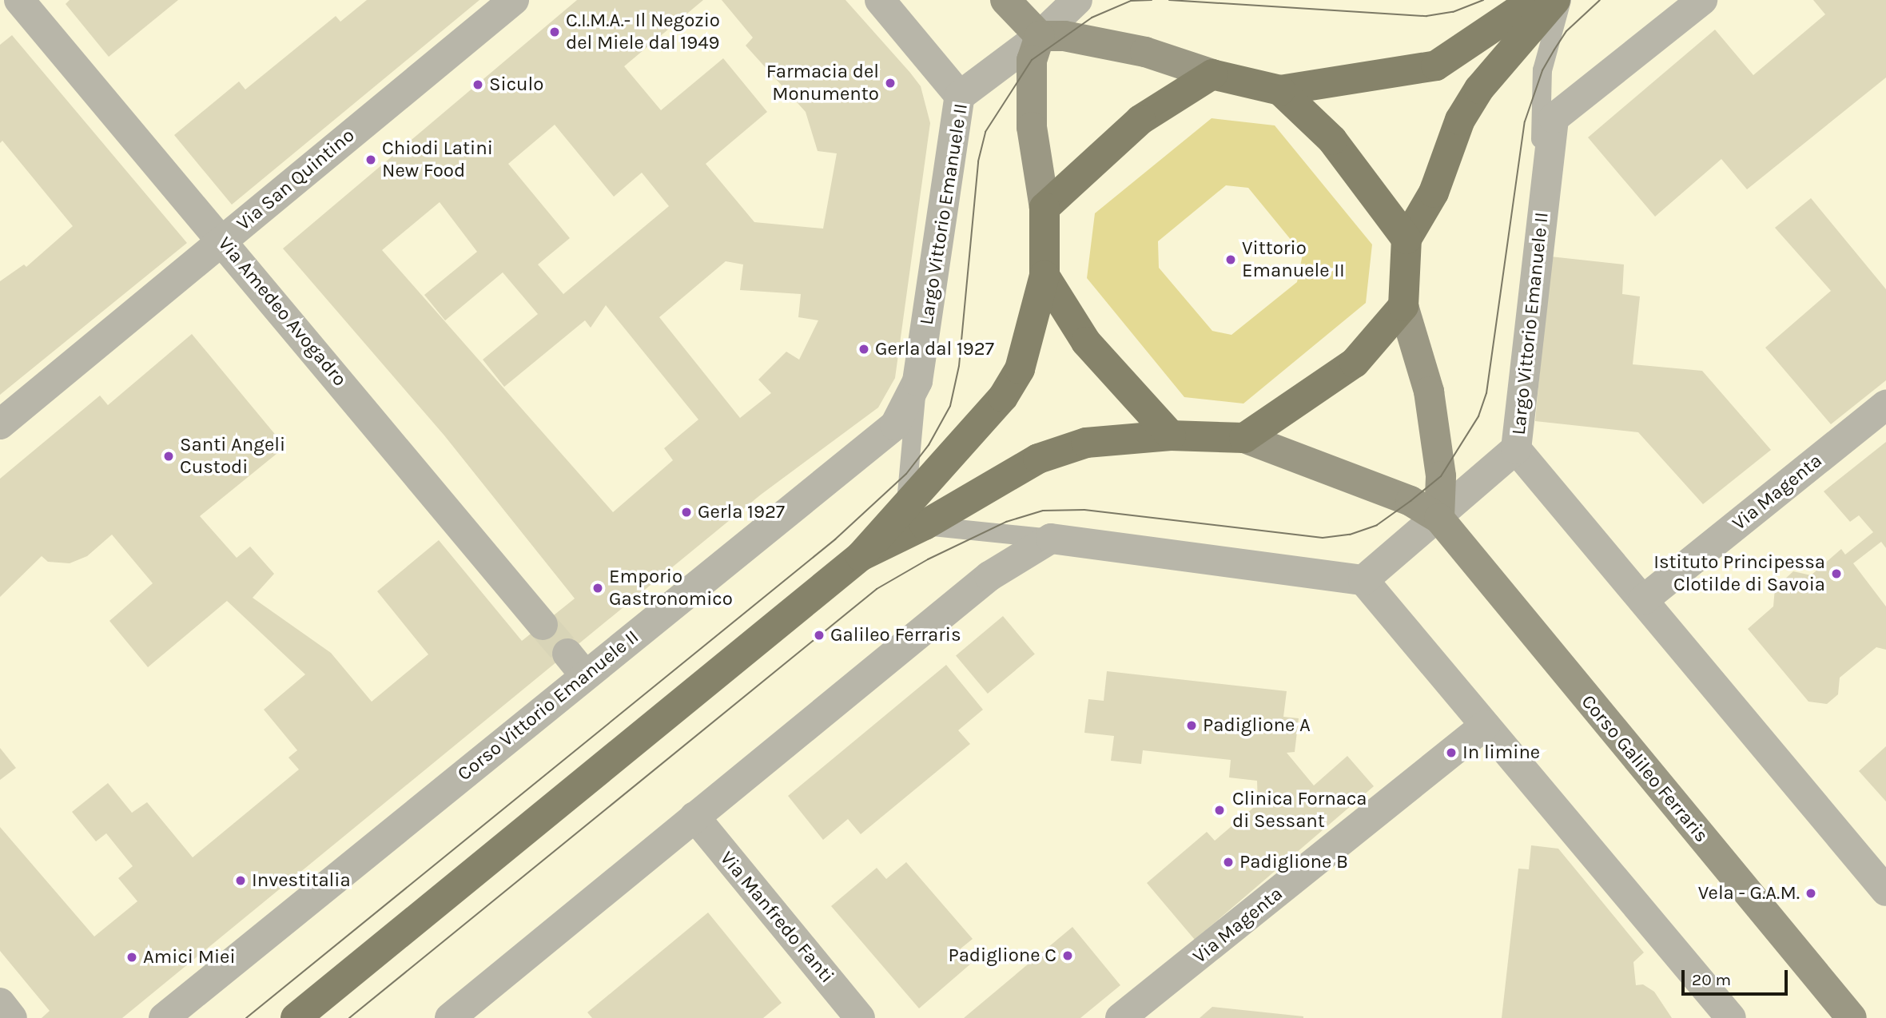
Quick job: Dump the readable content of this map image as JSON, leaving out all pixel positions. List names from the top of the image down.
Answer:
{
  "streets": {
    "main road": ["Corso Galileo Ferraris"],
    "street": [
      "Via San Quintino",
      "Largo Vittorio Emanuele II",
      "Via Amedeo Avogadro",
      "Via Magenta",
      "Corso Vittorio Emanuele II",
      "Via Manfredo Fanti"
    ]
  },
  "crossings": [
    ["Via San Quintino", "Via Amedeo Avogadro"],
    ["Largo Vittorio Emanuele II", "Corso Vittorio Emanuele II"],
    ["Largo Vittorio Emanuele II", "Corso Galileo Ferraris"]
  ],
  "places": [
    "C.I.M.A.- Il Negozio del Miele dal 1949",
    "Farmacia del Monumento",
    "Siculo",
    "Chiodi Latini New Food",
    "Vittorio Emanuele II",
    "Gerla dal 1927",
    "Santi Angeli Custodi",
    "Gerla 1927",
    "Istituto Principessa Clotilde di Savoia",
    "Emporio Gastronomico",
    "Galileo Ferraris",
    "Padiglione A",
    "In limine",
    "Clinica Fornaca di Sessant",
    "Padiglione B",
    "Investitalia",
    "Vela - G.A.M.",
    "Padiglione C",
    "Amici Miei"
  ],
  "scale_bar": "20 m"
}
